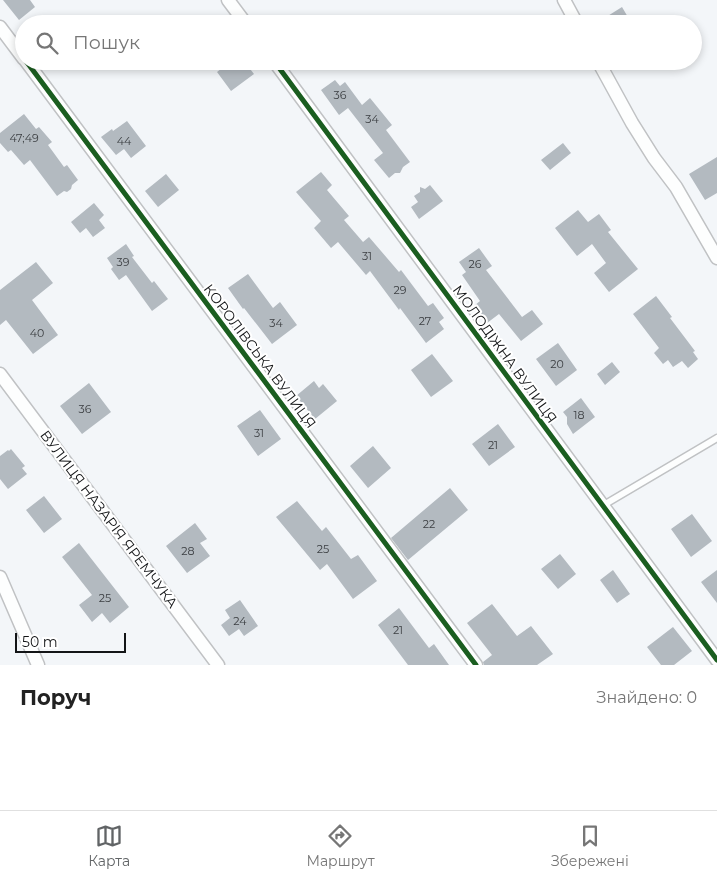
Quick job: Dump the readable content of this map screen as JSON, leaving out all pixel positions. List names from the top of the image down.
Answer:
{
  "streets": {
    "street": ["МОЛОДІЖНА ВУЛИЦЯ", "КОРОЛІВСЬКА ВУЛИЦЯ", "ВУЛИЦЯ НАЗАРІЯ ЯРЕМЧУКА"]
  },
  "house_numbers": [
    "36",
    "34",
    "47;49",
    "44",
    "31",
    "39",
    "26",
    "29",
    "27",
    "34",
    "40",
    "20",
    "36",
    "18",
    "31",
    "21",
    "22",
    "25",
    "28",
    "25",
    "24",
    "21"
  ],
  "scale_bar": "50 m",
  "page": {
    "search": "Пошук",
    "scale": "50 m",
    "heading": ["Поруч", "Знайдено: 0"],
    "nav": ["Карта", "Маршрут", "Збережені"]
  }
}
